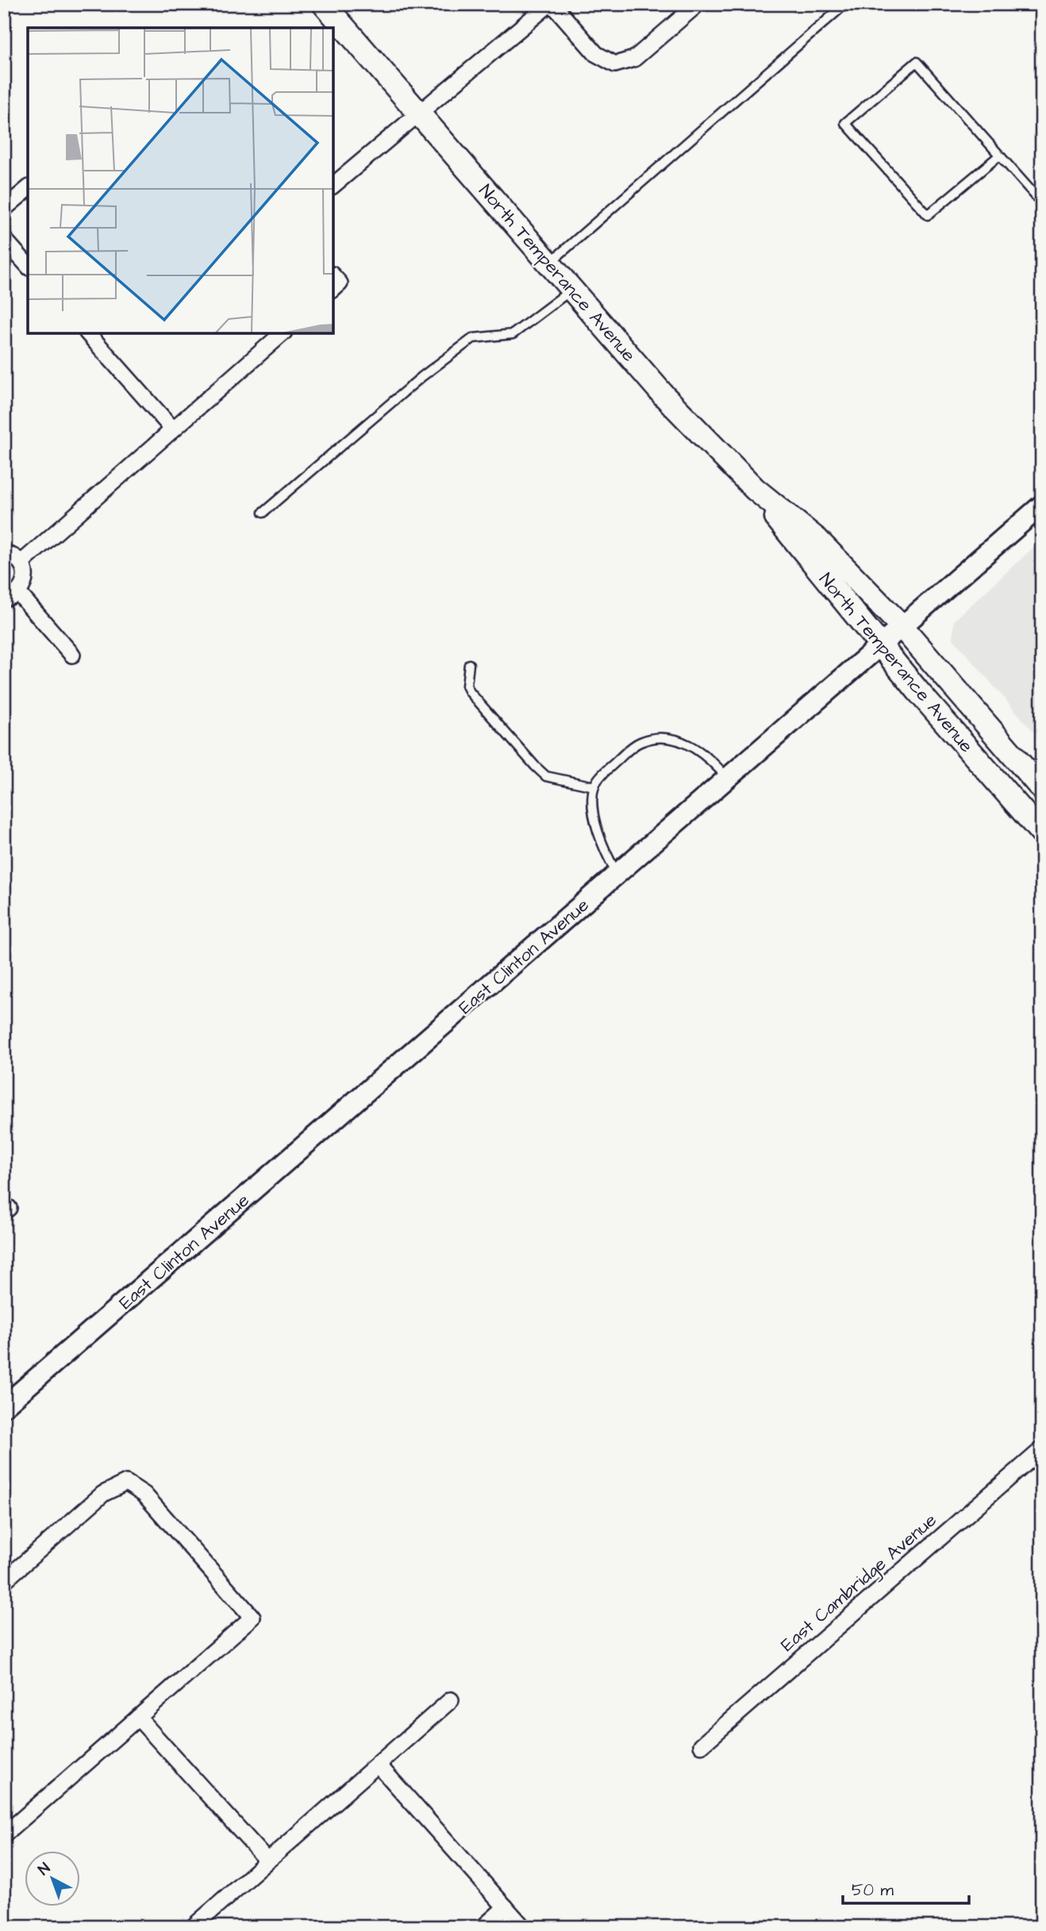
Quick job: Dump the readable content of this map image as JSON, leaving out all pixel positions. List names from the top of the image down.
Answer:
{
  "streets": {
    "main road": ["North Temperance Avenue"],
    "street": ["East Clinton Avenue", "East Cambridge Avenue"]
  },
  "crossings": [
    ["North Temperance Avenue", "East Clinton Avenue"]
  ],
  "scale_bar": "50 m",
  "north": "top left"
}
